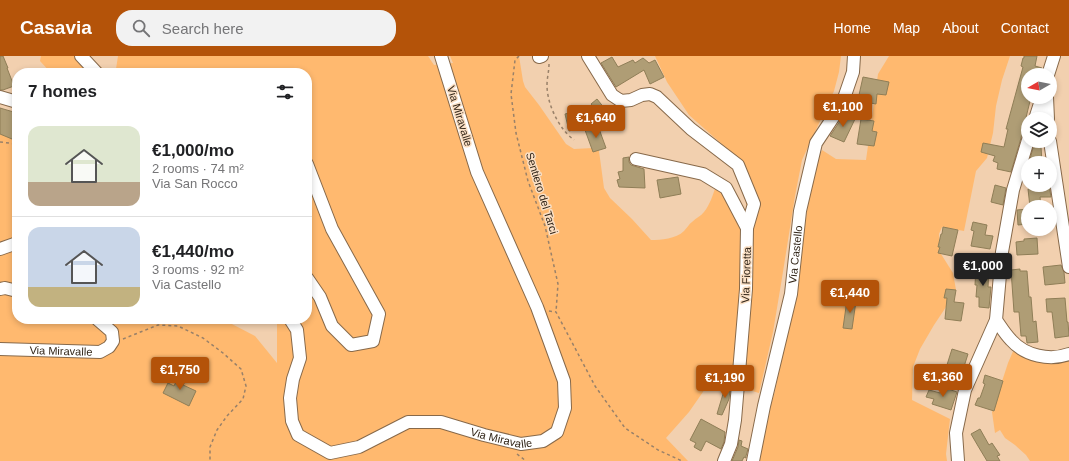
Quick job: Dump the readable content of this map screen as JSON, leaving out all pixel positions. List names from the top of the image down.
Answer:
{
  "streets": {
    "street": ["Via Miravalle", "Via Castello", "Via Fioretta"],
    "path": ["Sentiero del Tarci"]
  },
  "north": "left",
  "page": {
    "header": "Casavia",
    "search": "Search here",
    "nav": [
      "Home",
      "Map",
      "About",
      "Contact"
    ],
    "map_buttons": ["+", "−"],
    "heading": "7 homes",
    "price": [
      "€1,100",
      "€1,640",
      "€1,000",
      "€1,440",
      "€1,750",
      "€1,360",
      "€1,190"
    ],
    "list": [
      {
        "name": "€1,000/mo",
        "note": "2 rooms · 74 m² · Via San Rocco"
      },
      {
        "name": "€1,440/mo",
        "note": "3 rooms · 92 m² · Via Castello"
      }
    ]
  }
}
